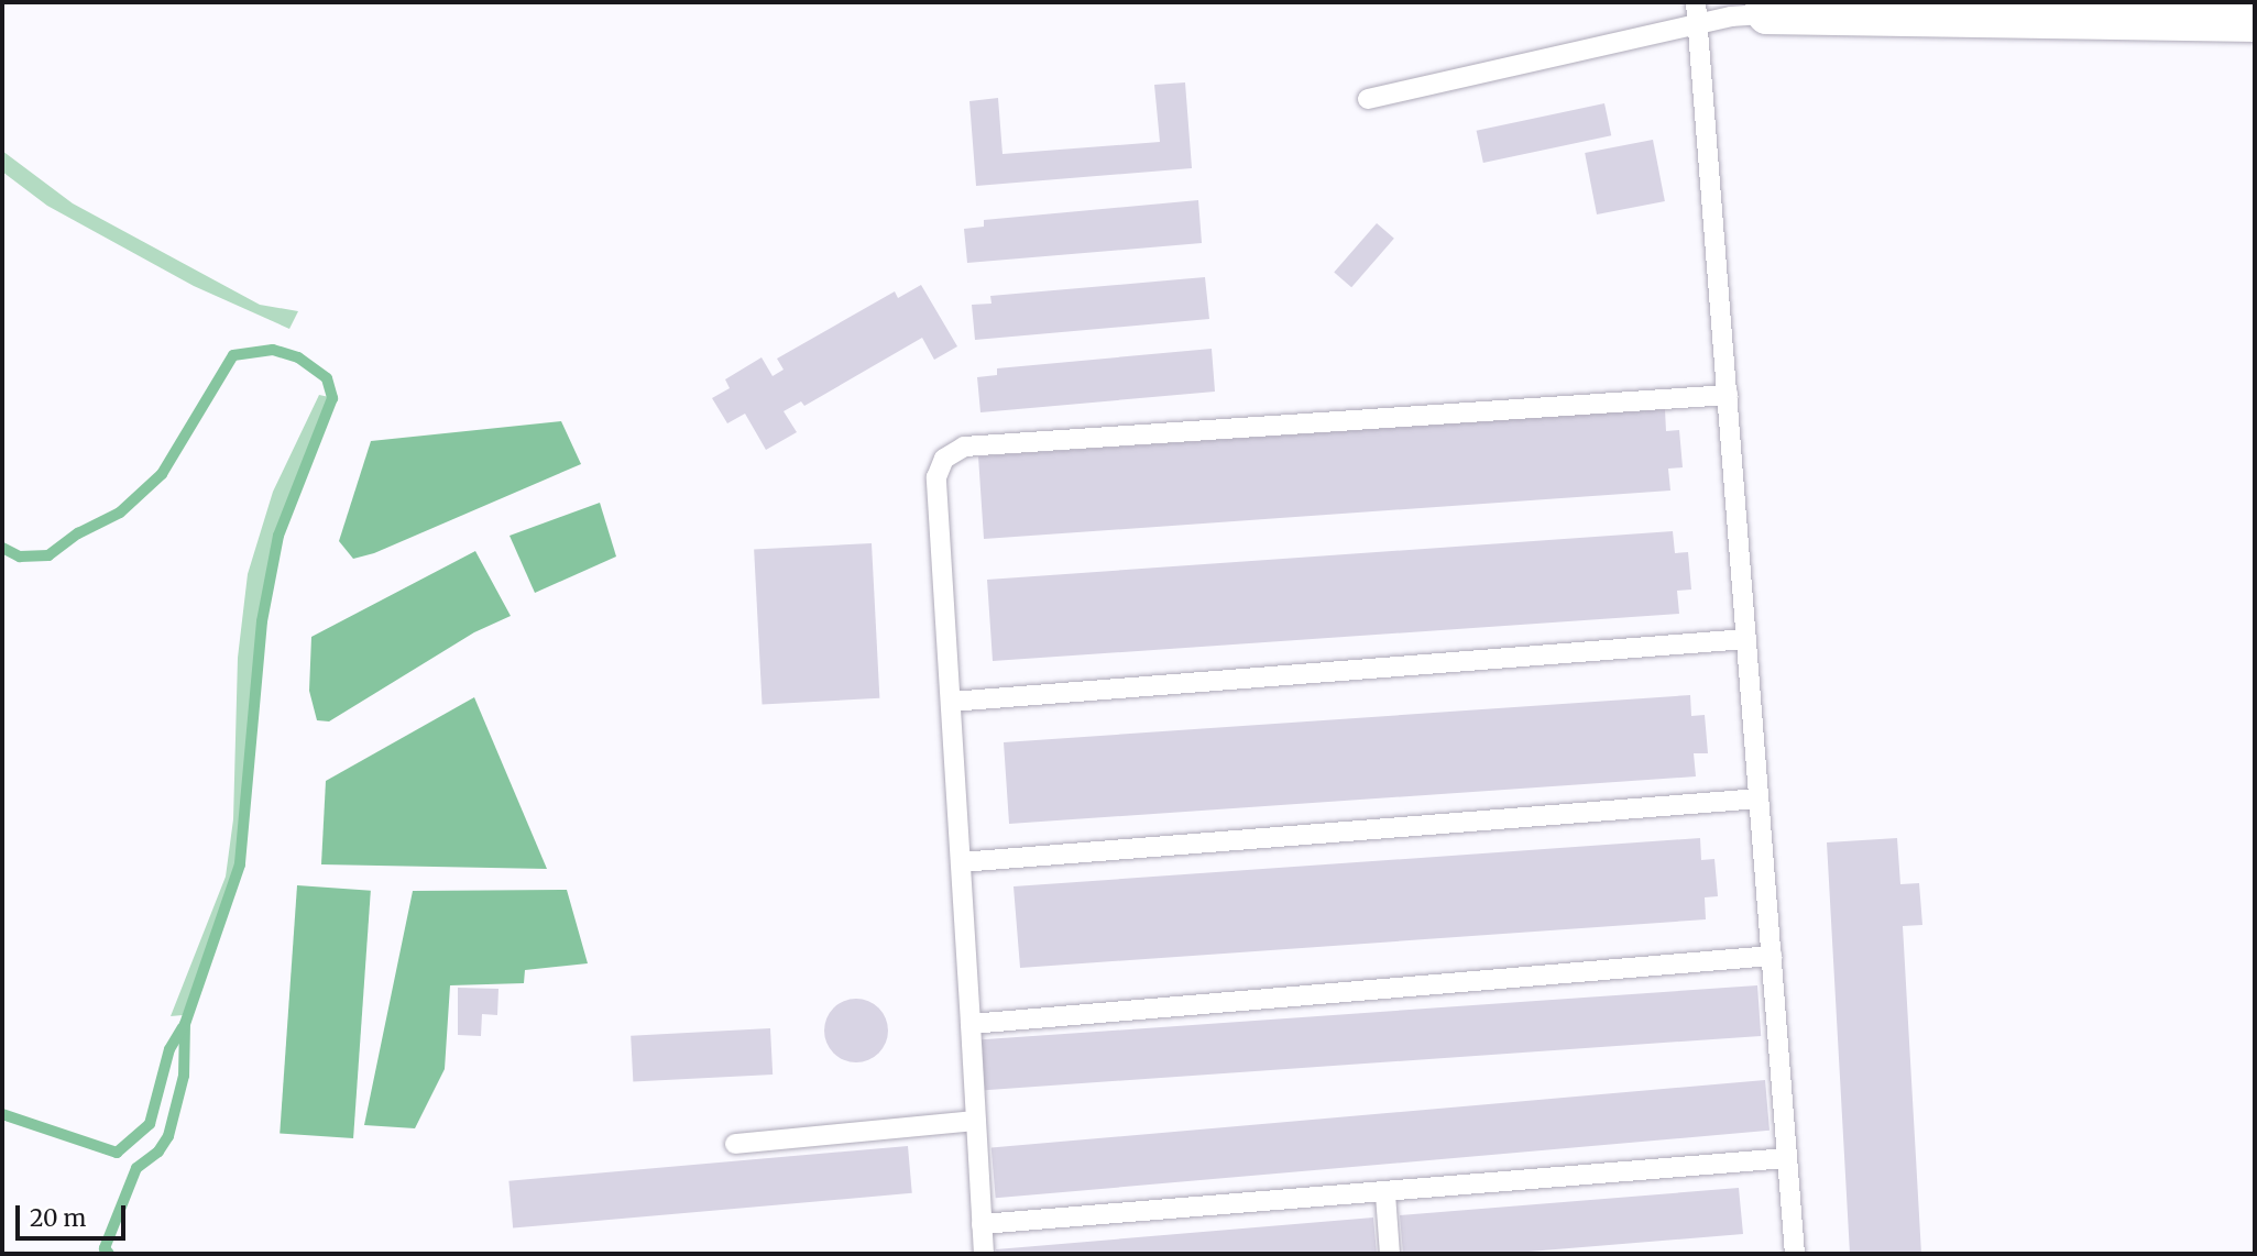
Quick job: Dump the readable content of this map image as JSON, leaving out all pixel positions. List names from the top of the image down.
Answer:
{
  "scale_bar": "20 m"
}
